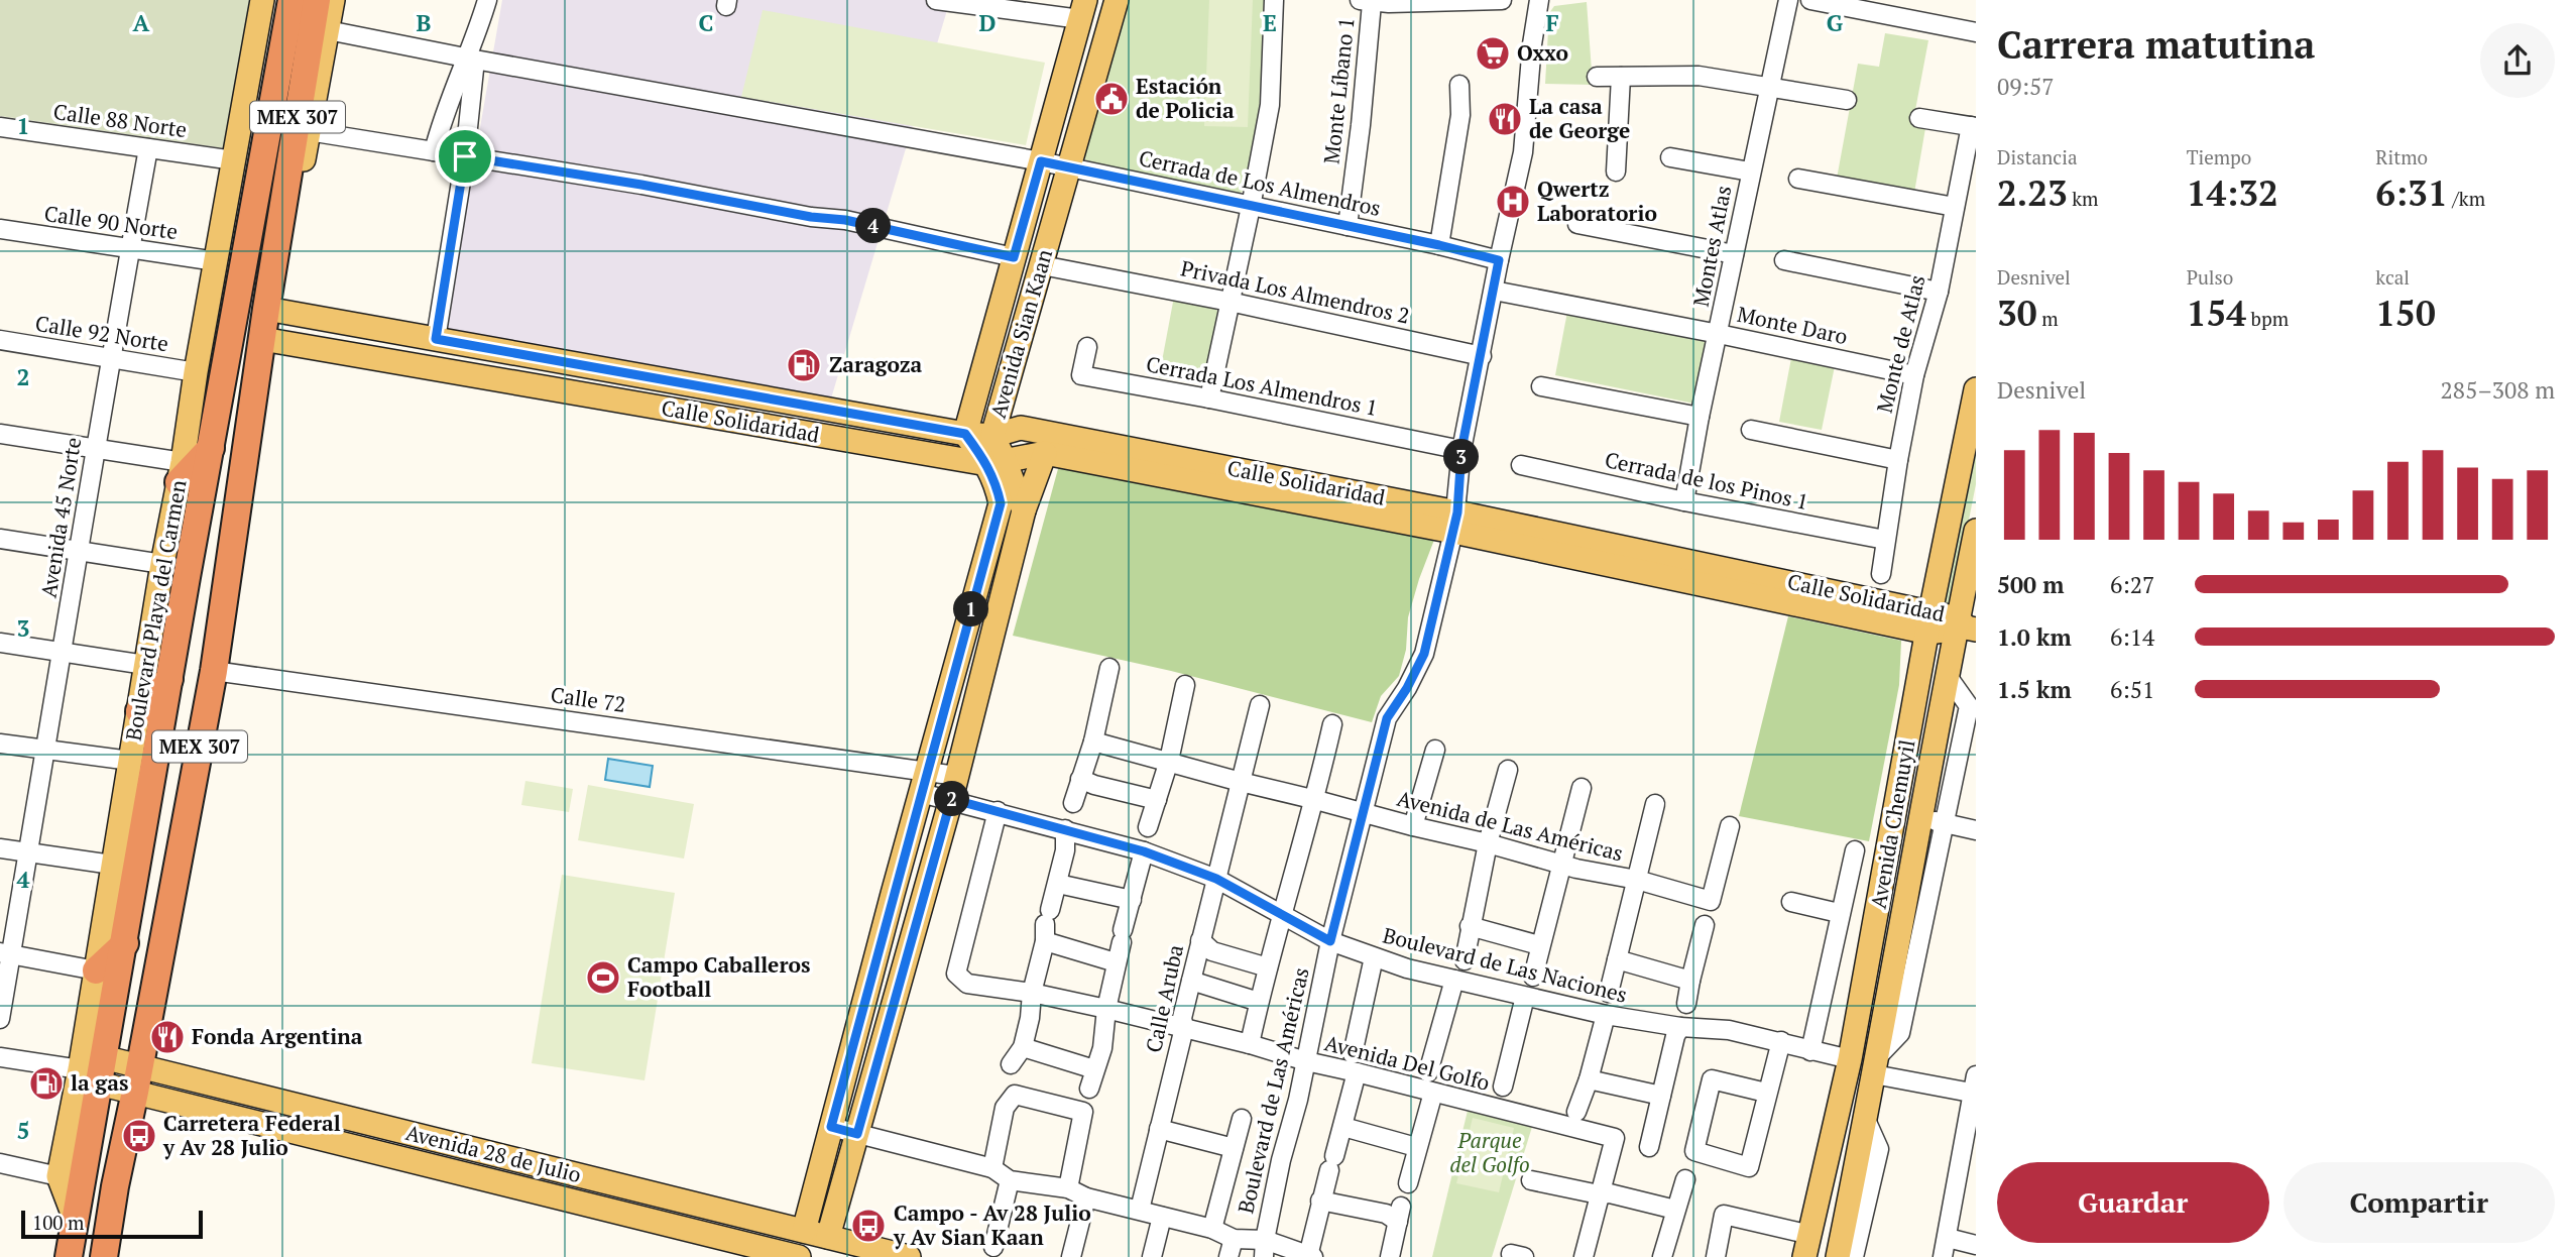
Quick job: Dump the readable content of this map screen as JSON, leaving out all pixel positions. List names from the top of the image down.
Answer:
{
  "streets": {
    "highway": ["MEX 307"],
    "main road": [
      "Avenida Sian Kaan",
      "Calle Solidaridad",
      "Boulevard Playa del Carmen",
      "Avenida Chemuyil",
      "Avenida 28 de Julio"
    ],
    "street": [
      "Monte Líbano 1",
      "Calle 88 Norte",
      "Cerrada de Los Almendros",
      "Calle 90 Norte",
      "Montes Atlas",
      "Privada Los Almendros 2",
      "Monte Daro",
      "Calle 92 Norte",
      "Monte de Atlas",
      "Cerrada Los Almendros 1",
      "Cerrada de los Pinos 1",
      "Avenida 45 Norte",
      "Calle 72",
      "Avenida de Las Américas",
      "Boulevard de Las Naciones",
      "Calle Aruba",
      "Avenida Del Golfo",
      "Boulevard de Las Américas"
    ]
  },
  "crossings": [
    ["Monte Líbano 1", "Cerrada de Los Almendros"],
    ["MEX 307", "Calle Solidaridad"],
    ["MEX 307", "Boulevard Playa del Carmen"],
    ["MEX 307", "Calle 72"],
    ["MEX 307", "Avenida 28 de Julio"],
    ["Calle 88 Norte", "Avenida 45 Norte"],
    ["Calle 88 Norte", "Boulevard Playa del Carmen"],
    ["Cerrada de Los Almendros", "Avenida Sian Kaan"],
    ["Cerrada de Los Almendros", "Boulevard de Las Américas"],
    ["Calle 90 Norte", "Avenida 45 Norte"],
    ["Calle 90 Norte", "Boulevard Playa del Carmen"],
    ["Montes Atlas", "Monte Daro"],
    ["Montes Atlas", "Cerrada de los Pinos 1"],
    ["Privada Los Almendros 2", "Avenida Sian Kaan"],
    ["Privada Los Almendros 2", "Boulevard de Las Américas"],
    ["Monte Daro", "Monte de Atlas"],
    ["Monte Daro", "Boulevard de Las Américas"],
    ["Calle 92 Norte", "Avenida 45 Norte"],
    ["Calle 92 Norte", "Boulevard Playa del Carmen"],
    ["Avenida Sian Kaan", "Calle Solidaridad"],
    ["Avenida Sian Kaan", "Calle 72"],
    ["Avenida Sian Kaan", "Boulevard de Las Naciones"],
    ["Avenida Sian Kaan", "Avenida 28 de Julio"],
    ["Monte de Atlas", "Cerrada de los Pinos 1"],
    ["Cerrada Los Almendros 1", "Boulevard de Las Américas"],
    ["Calle Solidaridad", "Avenida Chemuyil"],
    ["Calle Solidaridad", "Boulevard de Las Américas"],
    ["Boulevard Playa del Carmen", "Avenida 28 de Julio"],
    ["Calle 72", "Boulevard de Las Naciones"],
    ["Avenida Chemuyil", "Boulevard de Las Naciones"],
    ["Avenida de Las Américas", "Calle Aruba"],
    ["Avenida de Las Américas", "Boulevard de Las Américas"],
    ["Boulevard de Las Naciones", "Calle Aruba"],
    ["Boulevard de Las Naciones", "Avenida Del Golfo"],
    ["Boulevard de Las Naciones", "Boulevard de Las Américas"],
    ["Calle Aruba", "Avenida Del Golfo"],
    ["Avenida Del Golfo", "Boulevard de Las Américas"]
  ],
  "parks": ["Parque del Golfo"],
  "places": {
    "supermarket": ["Oxxo"],
    "public building": ["Estación de Policia"],
    "restaurant": ["La casa de George", "Fonda Argentina"],
    "hospital": ["Qwertz Laboratorio"],
    "fuel station": ["Zaragoza", "la gas"],
    "sports": ["Campo Caballeros Football"],
    "bus stop": ["Carretera Federal y Av 28 Julio", "Campo - Av 28 Julio y Av Sian Kaan"]
  },
  "scale_bar": "100 m",
  "page": {
    "heading": ["Carrera matutina", "09:57"],
    "stats": [
      ["Distancia", "2.23 km"],
      ["Tiempo", "14:32"],
      ["Ritmo", "6:31 /km"],
      ["Desnivel", "30 m"],
      ["Pulso", "154 bpm"],
      ["kcal", "150"]
    ],
    "pins": [
      "4",
      "3",
      "1",
      "2"
    ],
    "chart": ["Desnivel", "285–308 m"],
    "list": [
      {
        "name": "500 m",
        "note": "6:27"
      },
      {
        "name": "1.0 km",
        "note": "6:14"
      },
      {
        "name": "1.5 km",
        "note": "6:51"
      }
    ],
    "buttons": ["Guardar", "Compartir"],
    "scale": "100 m"
  },
  "grid": {
    "columns": [
      "A",
      "B",
      "C",
      "D",
      "E",
      "F",
      "G"
    ],
    "rows": [
      "1",
      "2",
      "3",
      "4",
      "5"
    ]
  }
}
